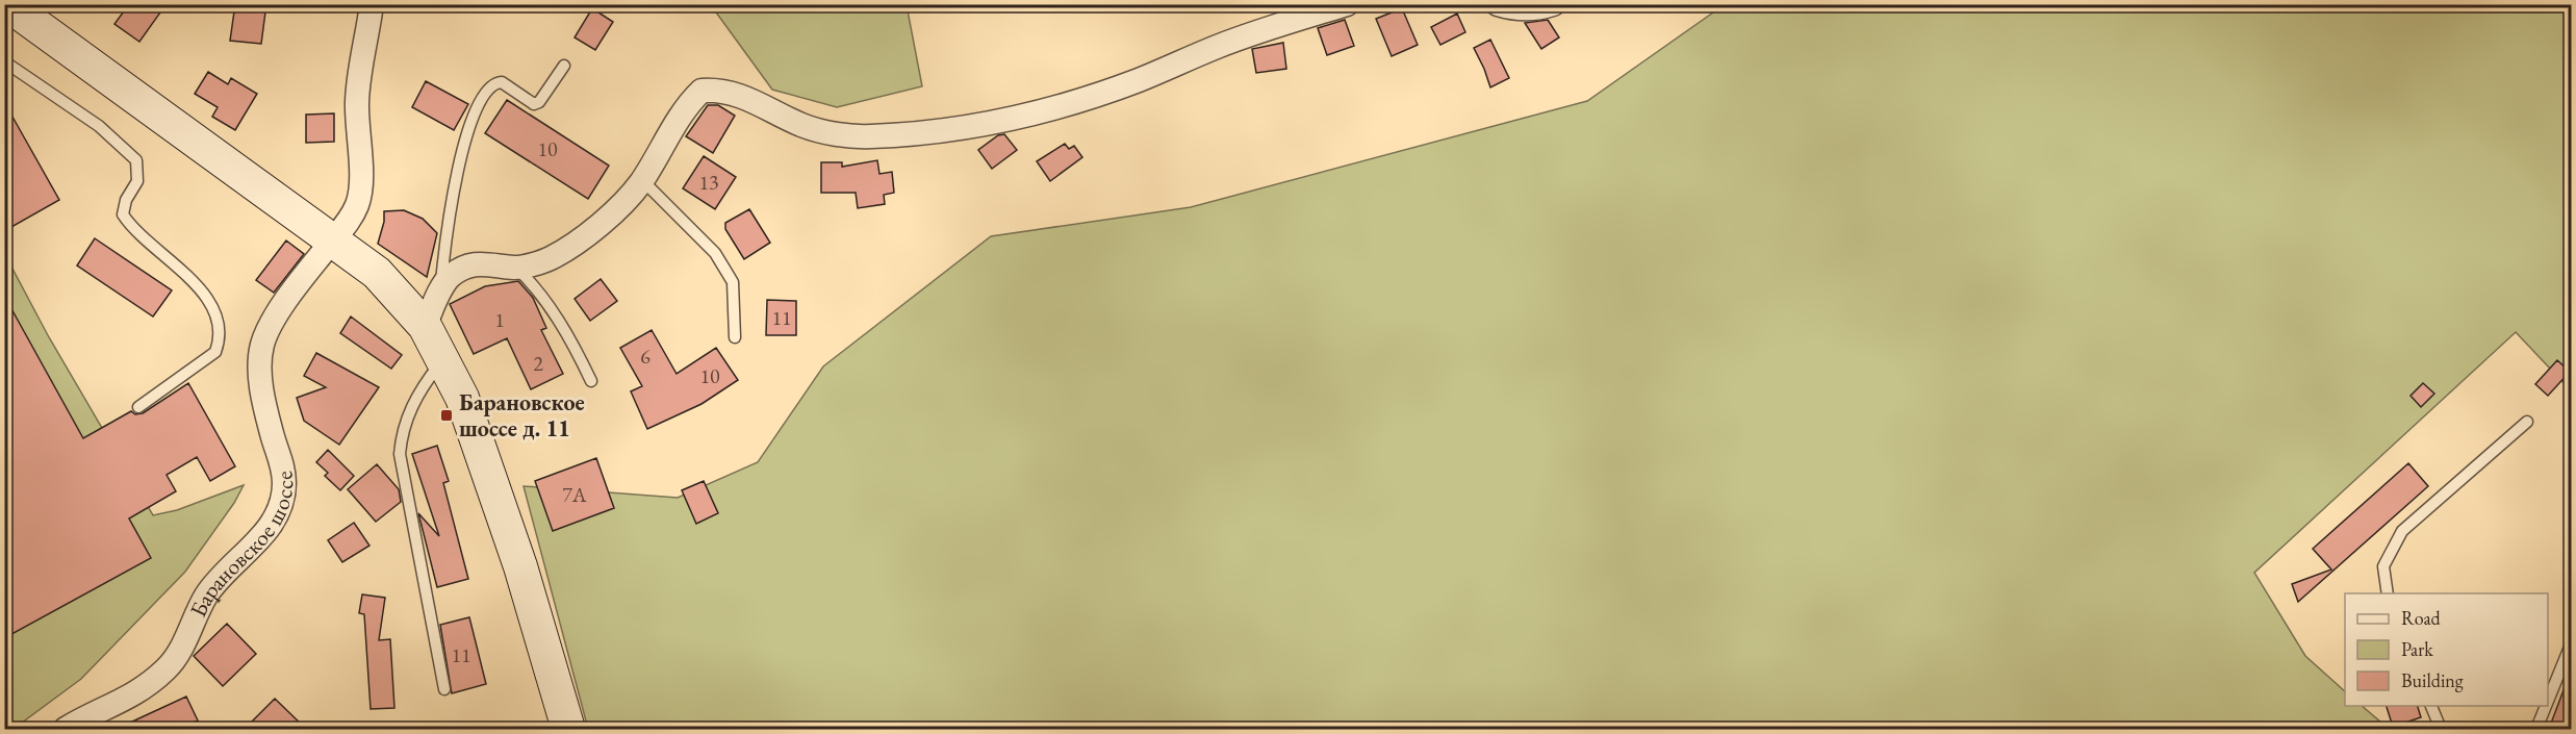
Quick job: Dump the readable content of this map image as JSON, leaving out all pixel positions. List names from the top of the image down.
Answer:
{
  "streets": {
    "street": ["Барановское шоссе"]
  },
  "places": {
    "transit": ["Барановское шоссе д. 11"]
  },
  "house_numbers": [
    "10",
    "13",
    "11",
    "1",
    "6",
    "2",
    "10",
    "7А",
    "11"
  ],
  "legend": ["Road", "Park", "Building"]
}
